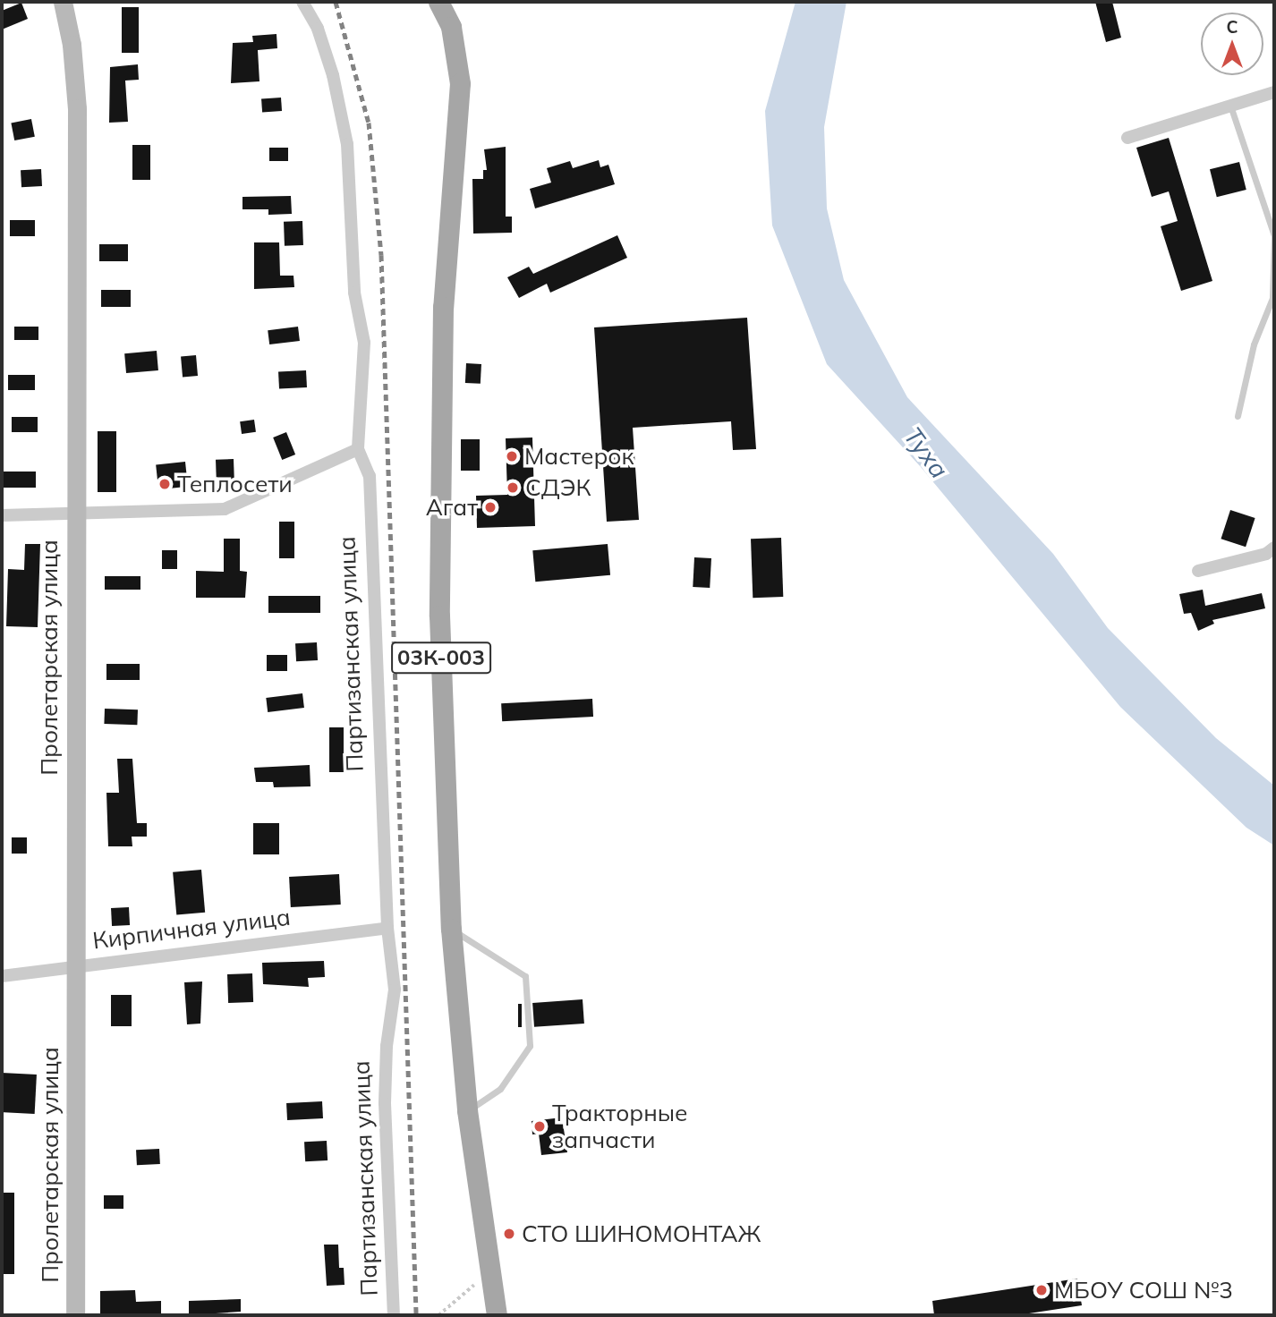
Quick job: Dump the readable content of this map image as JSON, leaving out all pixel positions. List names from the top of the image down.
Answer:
{
  "streets": {
    "main road": ["03К-003"],
    "street": ["Партизанская улица", "Пролетарская улица", "Кирпичная улица"]
  },
  "crossings": [
    ["Партизанская улица", "Кирпичная улица"],
    ["Пролетарская улица", "Кирпичная улица"]
  ],
  "water": ["Туха"],
  "places": [
    "Мастерок",
    "Теплосети",
    "СДЭК",
    "Агат",
    "Тракторные запчасти",
    "СТО ШИНОМОНТАЖ",
    "МБОУ СОШ №3"
  ],
  "north": "top"
}
